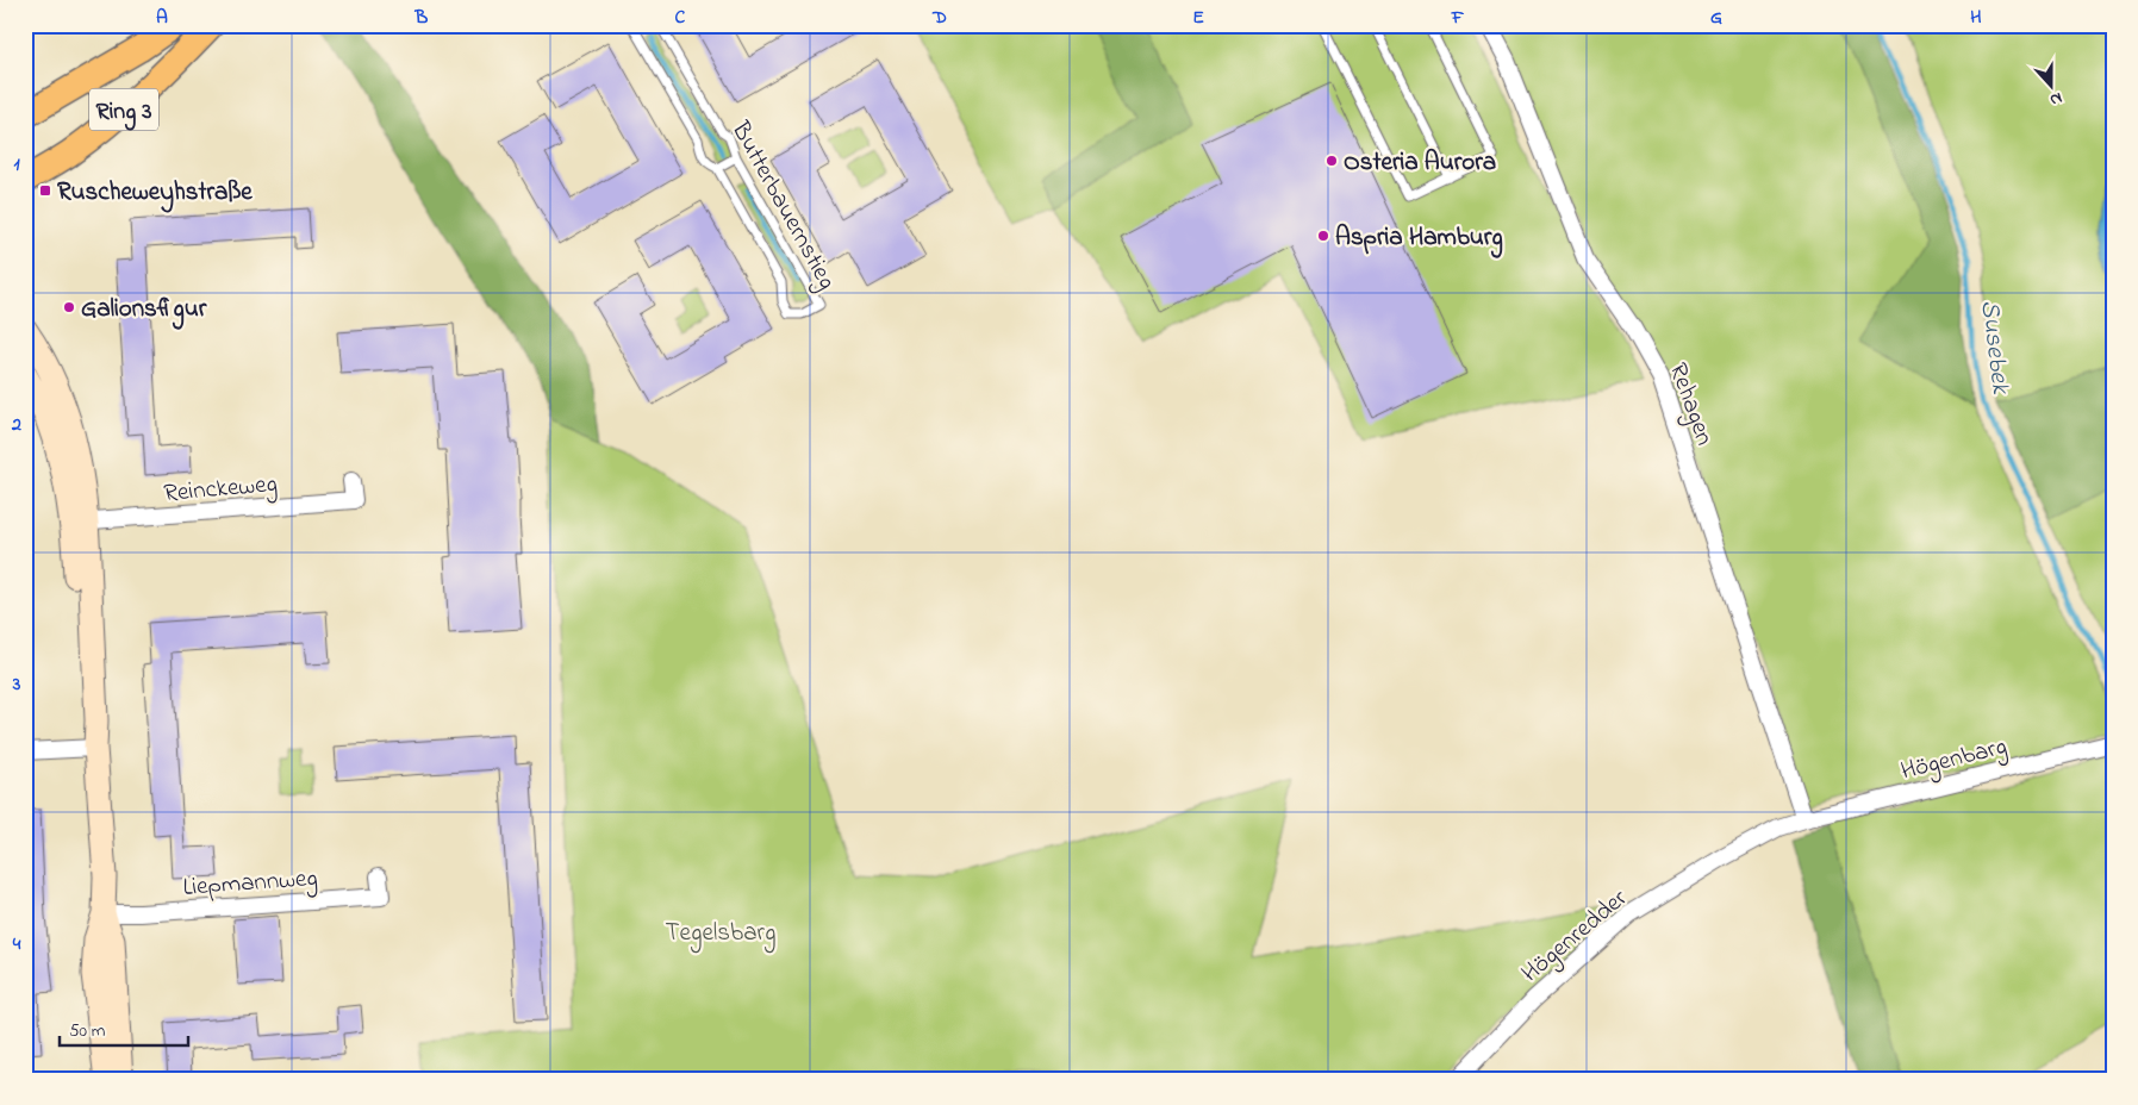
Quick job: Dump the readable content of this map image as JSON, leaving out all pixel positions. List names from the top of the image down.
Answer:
{
  "streets": {
    "main road": ["Ring 3"],
    "street": [
      "Rehagen",
      "Reinckeweg",
      "Högenbarg",
      "Liepmannweg",
      "Högenredder"
    ],
    "lane": ["Butterbauernstieg"]
  },
  "crossings": [
    ["Rehagen", "Högenbarg"],
    ["Rehagen", "Högenredder"],
    ["Högenbarg", "Högenredder"]
  ],
  "water": ["Susebek"],
  "parks": ["Tegelsbarg"],
  "places": {
    "other": ["Osteria Aurora", "Aspria Hamburg", "Galionsfigur"],
    "transit": ["Ruscheweyhstraße"]
  },
  "scale_bar": "50 m",
  "north": "bottom",
  "grid": {
    "columns": [
      "A",
      "B",
      "C",
      "D",
      "E",
      "F",
      "G",
      "H"
    ],
    "rows": [
      "1",
      "2",
      "3",
      "4"
    ]
  }
}
